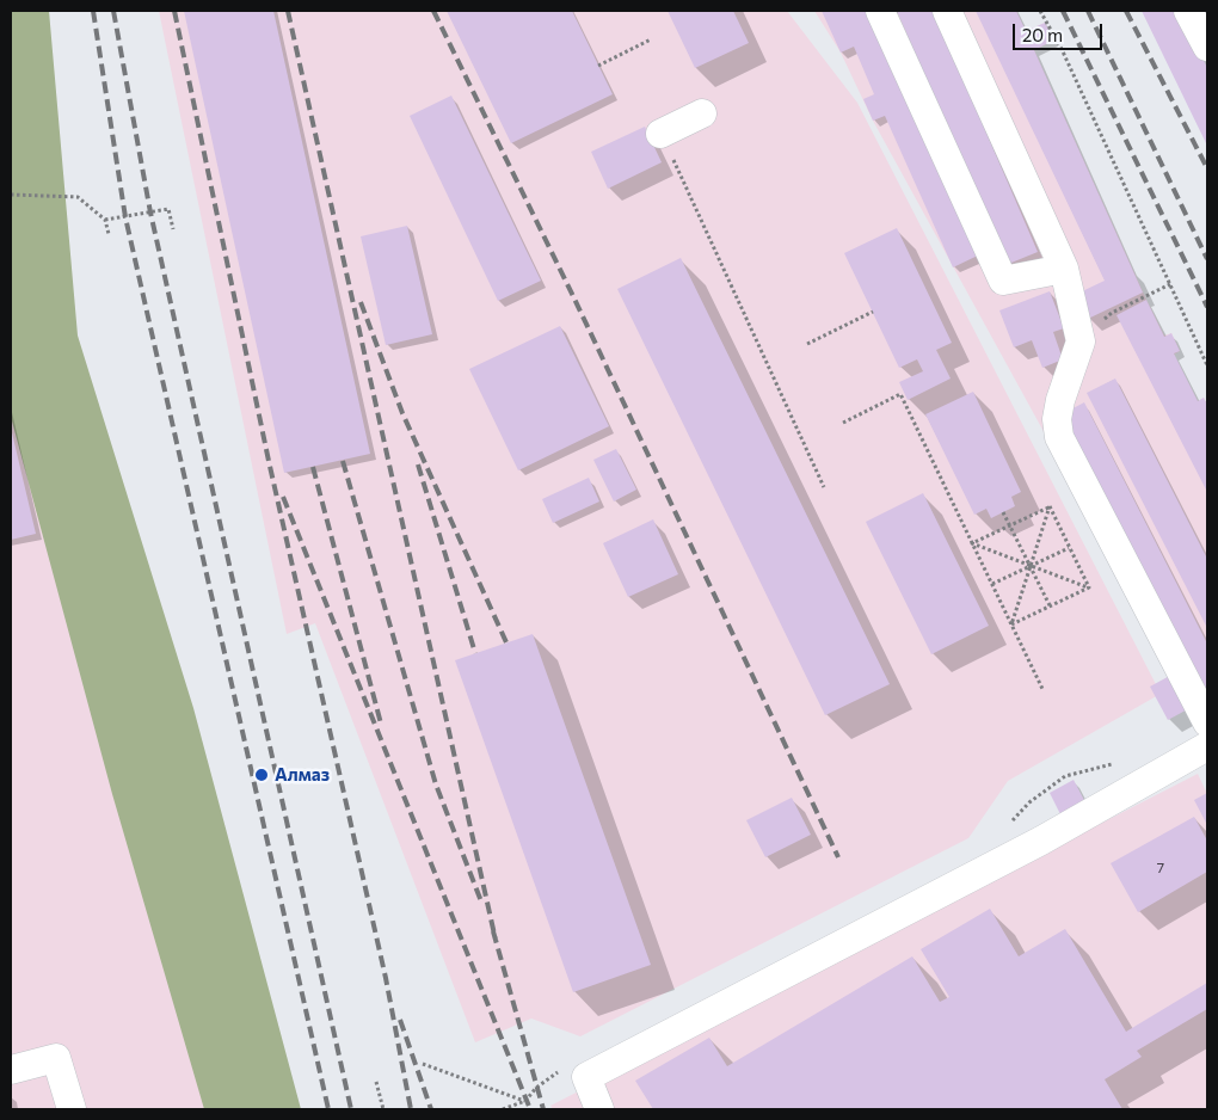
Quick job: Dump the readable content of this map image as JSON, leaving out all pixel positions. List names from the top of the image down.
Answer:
{
  "places": ["Алмаз"],
  "house_numbers": ["7"],
  "scale_bar": "20 m"
}
